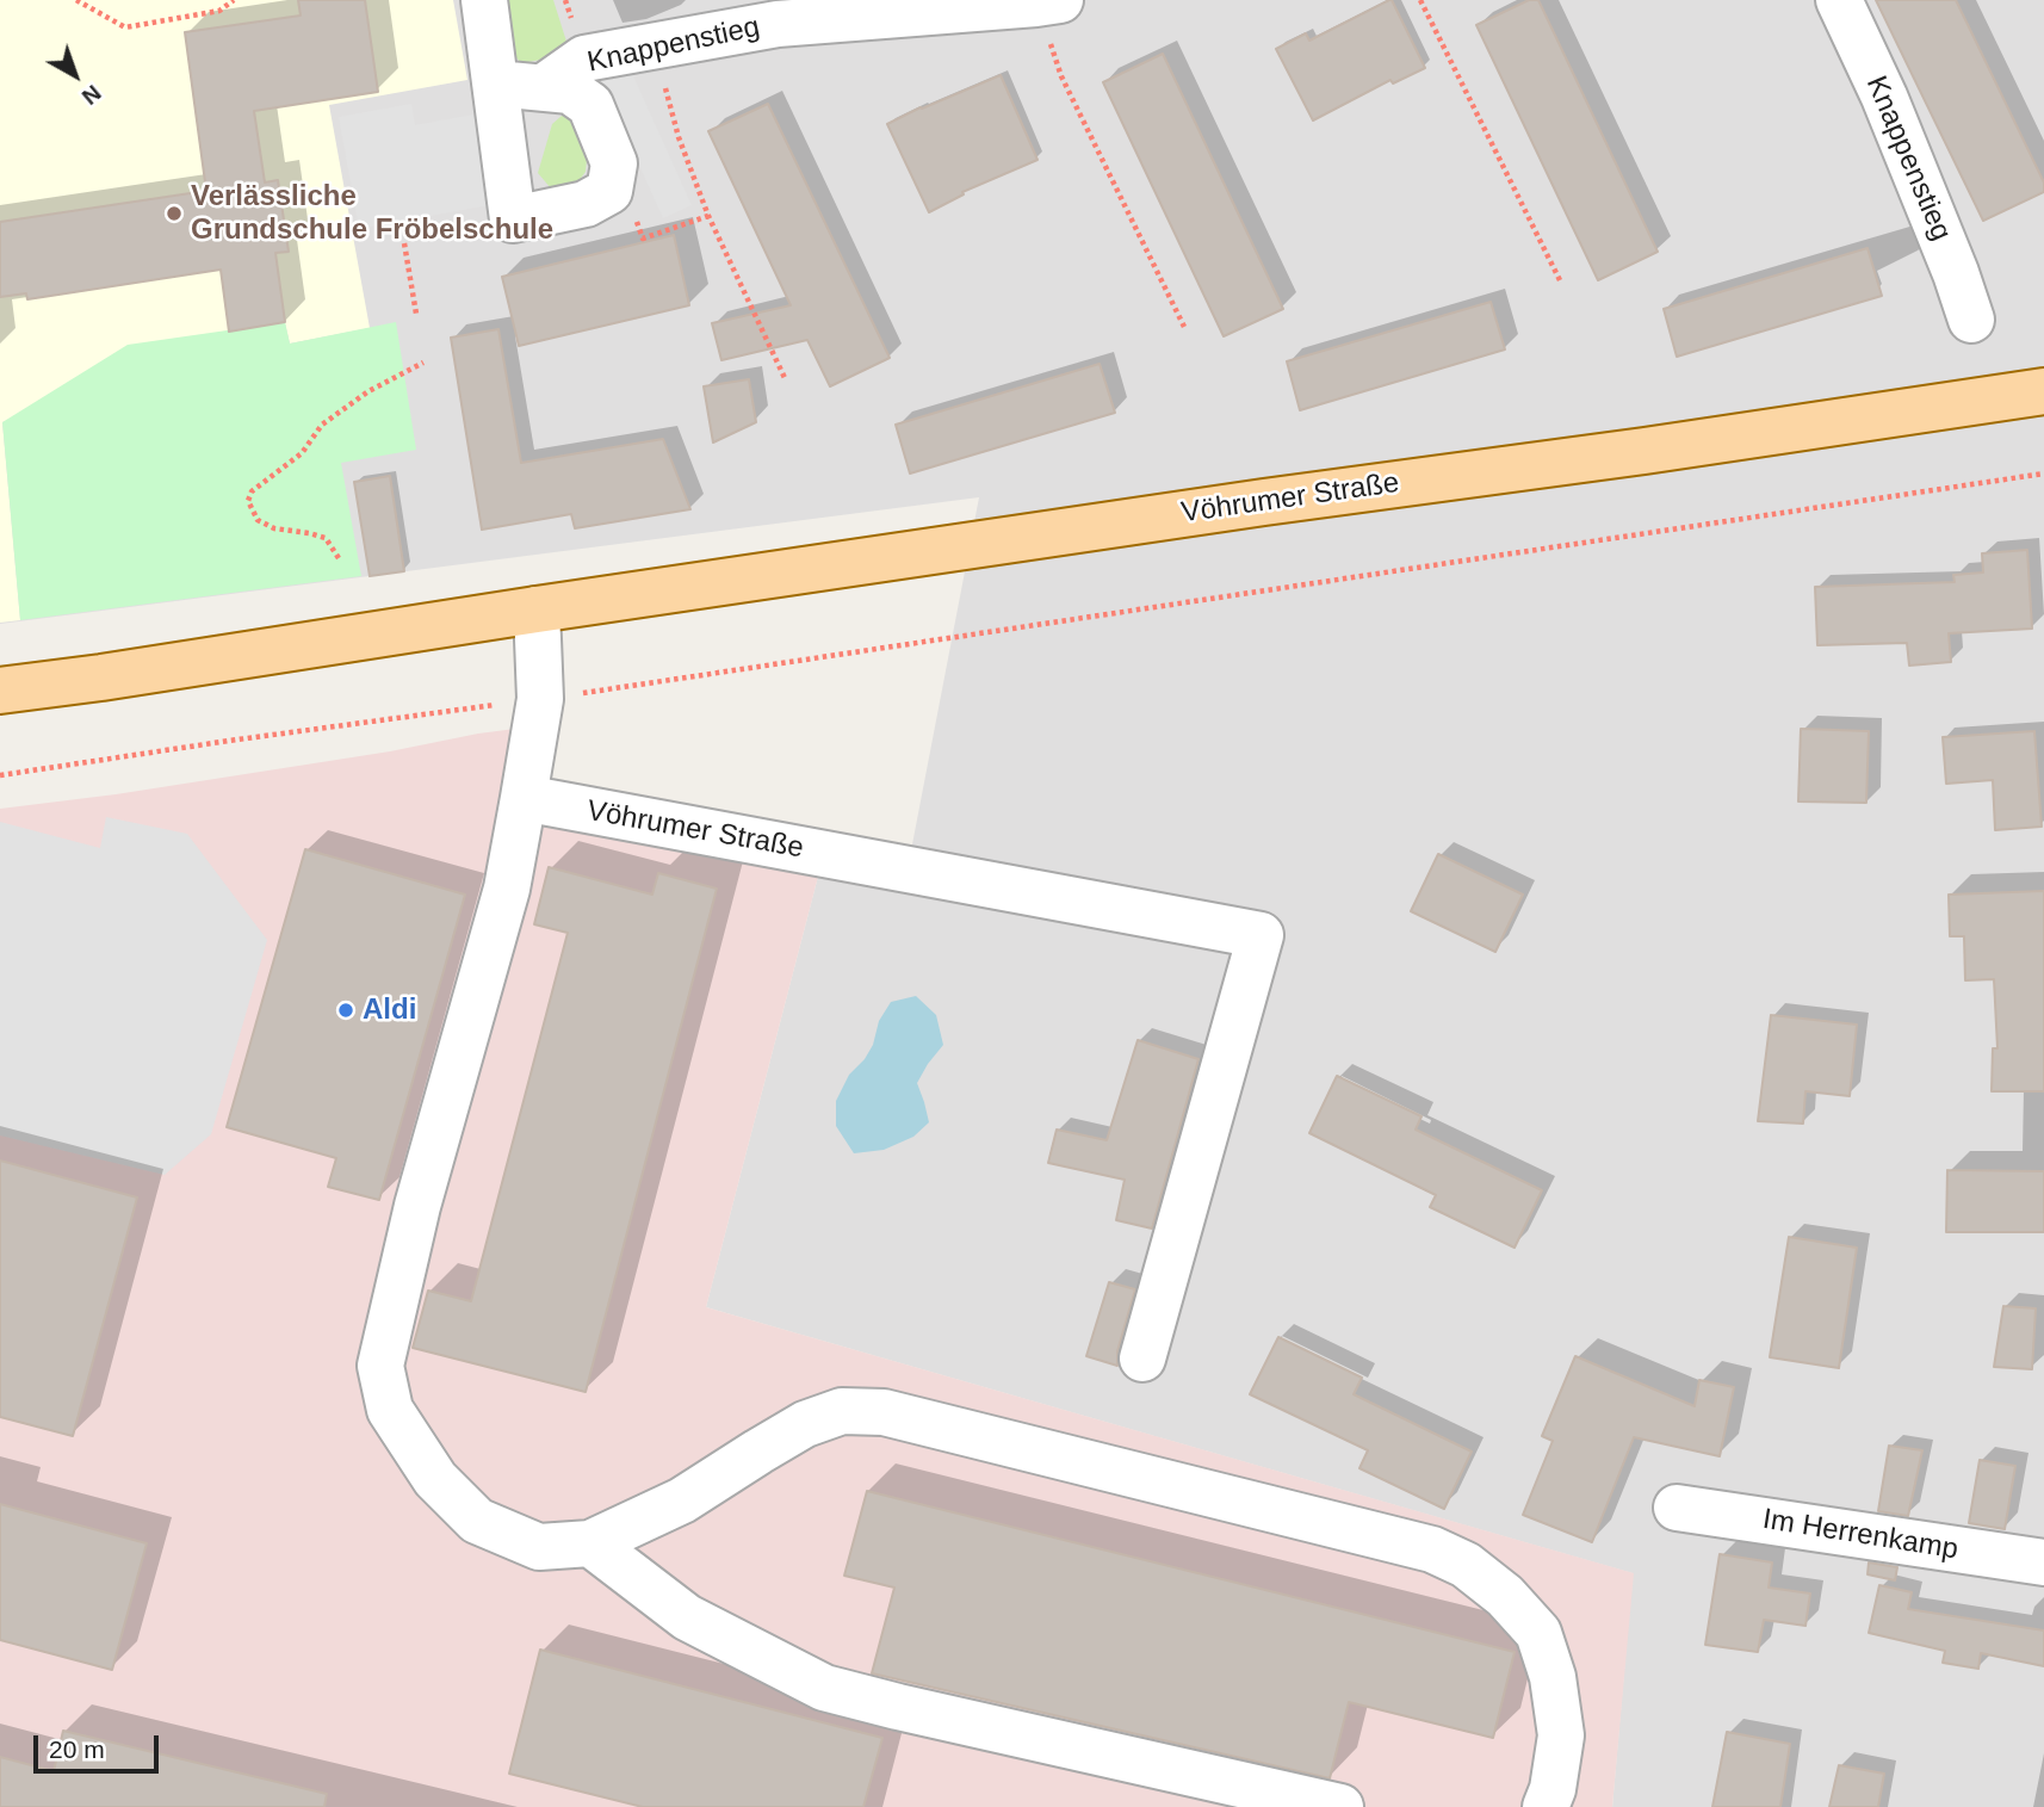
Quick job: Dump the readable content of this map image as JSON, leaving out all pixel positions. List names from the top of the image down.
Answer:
{
  "streets": {
    "main road": ["Vöhrumer Straße"],
    "street": ["Knappenstieg", "Im Herrenkamp"]
  },
  "places": ["Verlässliche Grundschule Fröbelschule", "Aldi"],
  "scale_bar": "20 m",
  "north": "bottom right"
}
